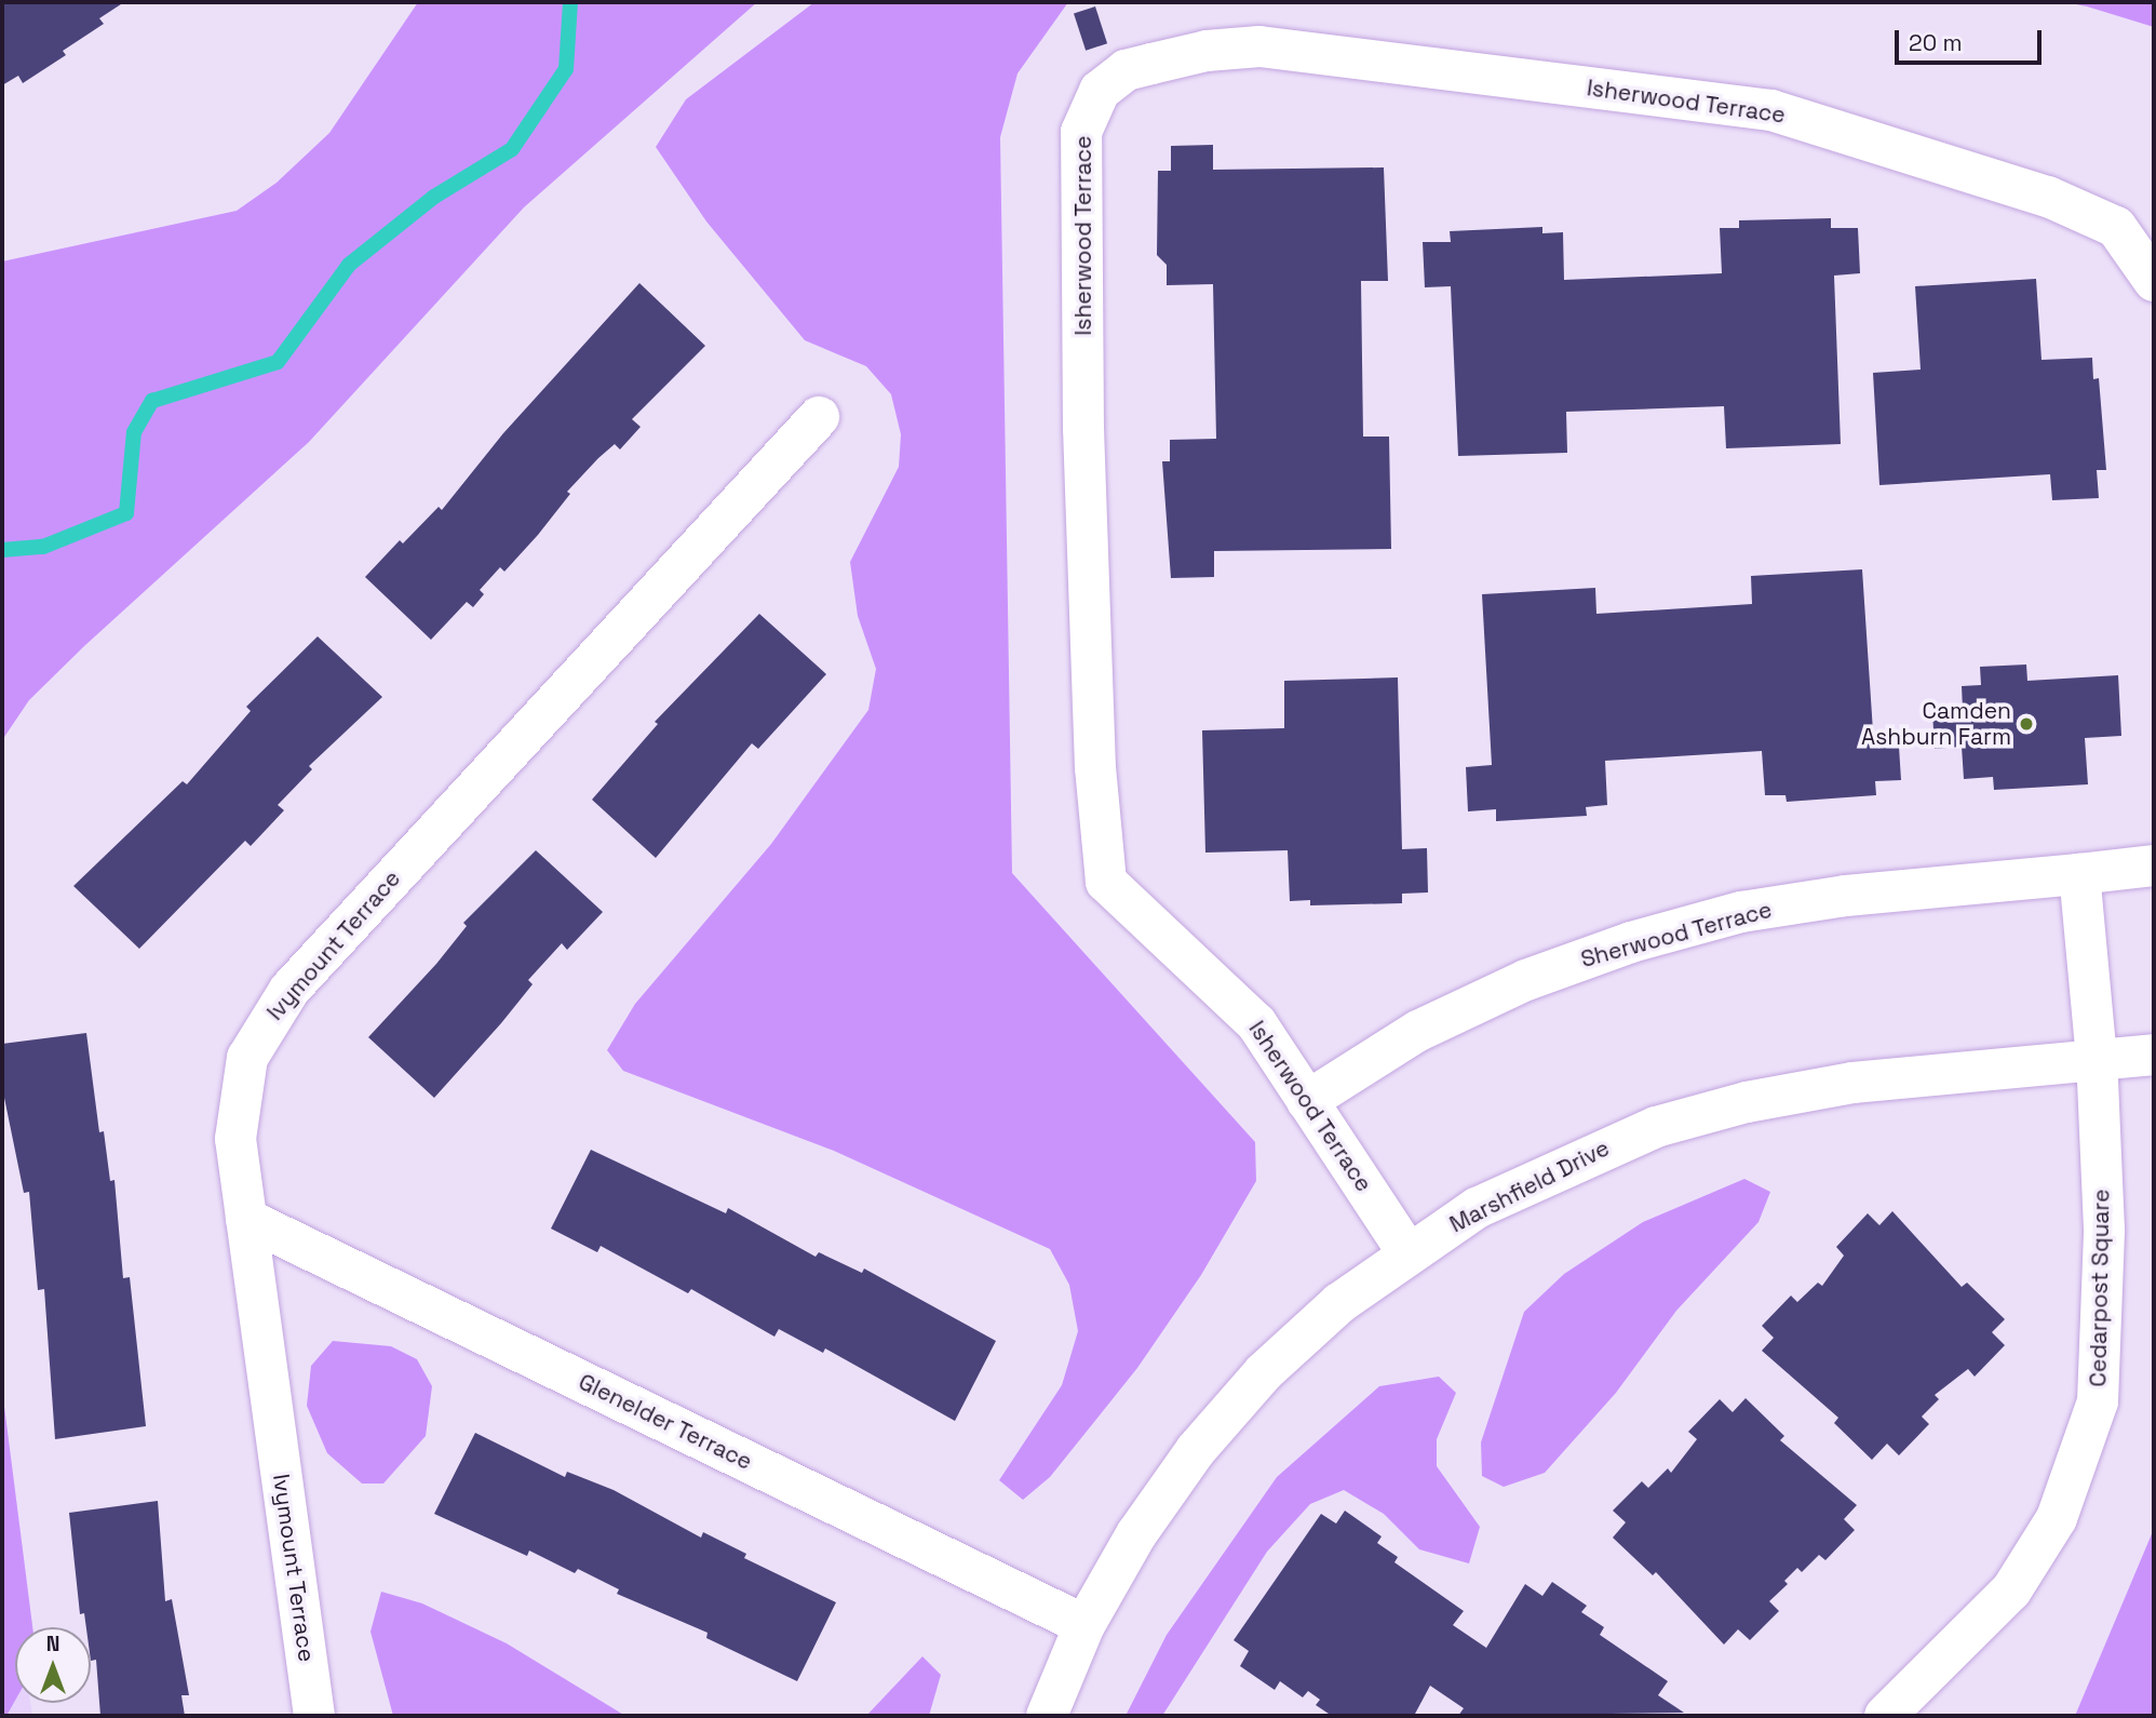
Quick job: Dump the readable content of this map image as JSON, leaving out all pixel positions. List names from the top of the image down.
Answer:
{
  "streets": {
    "street": [
      "Isherwood Terrace",
      "Sherwood Terrace",
      "Ivymount Terrace",
      "Marshfield Drive",
      "Cedarpost Square",
      "Glenelder Terrace"
    ]
  },
  "crossings": [
    ["Isherwood Terrace", "Sherwood Terrace"],
    ["Isherwood Terrace", "Marshfield Drive"],
    ["Ivymount Terrace", "Glenelder Terrace"],
    ["Marshfield Drive", "Cedarpost Square"],
    ["Marshfield Drive", "Glenelder Terrace"]
  ],
  "places": ["Camden Ashburn Farm"],
  "scale_bar": "20 m",
  "north": "top"
}
